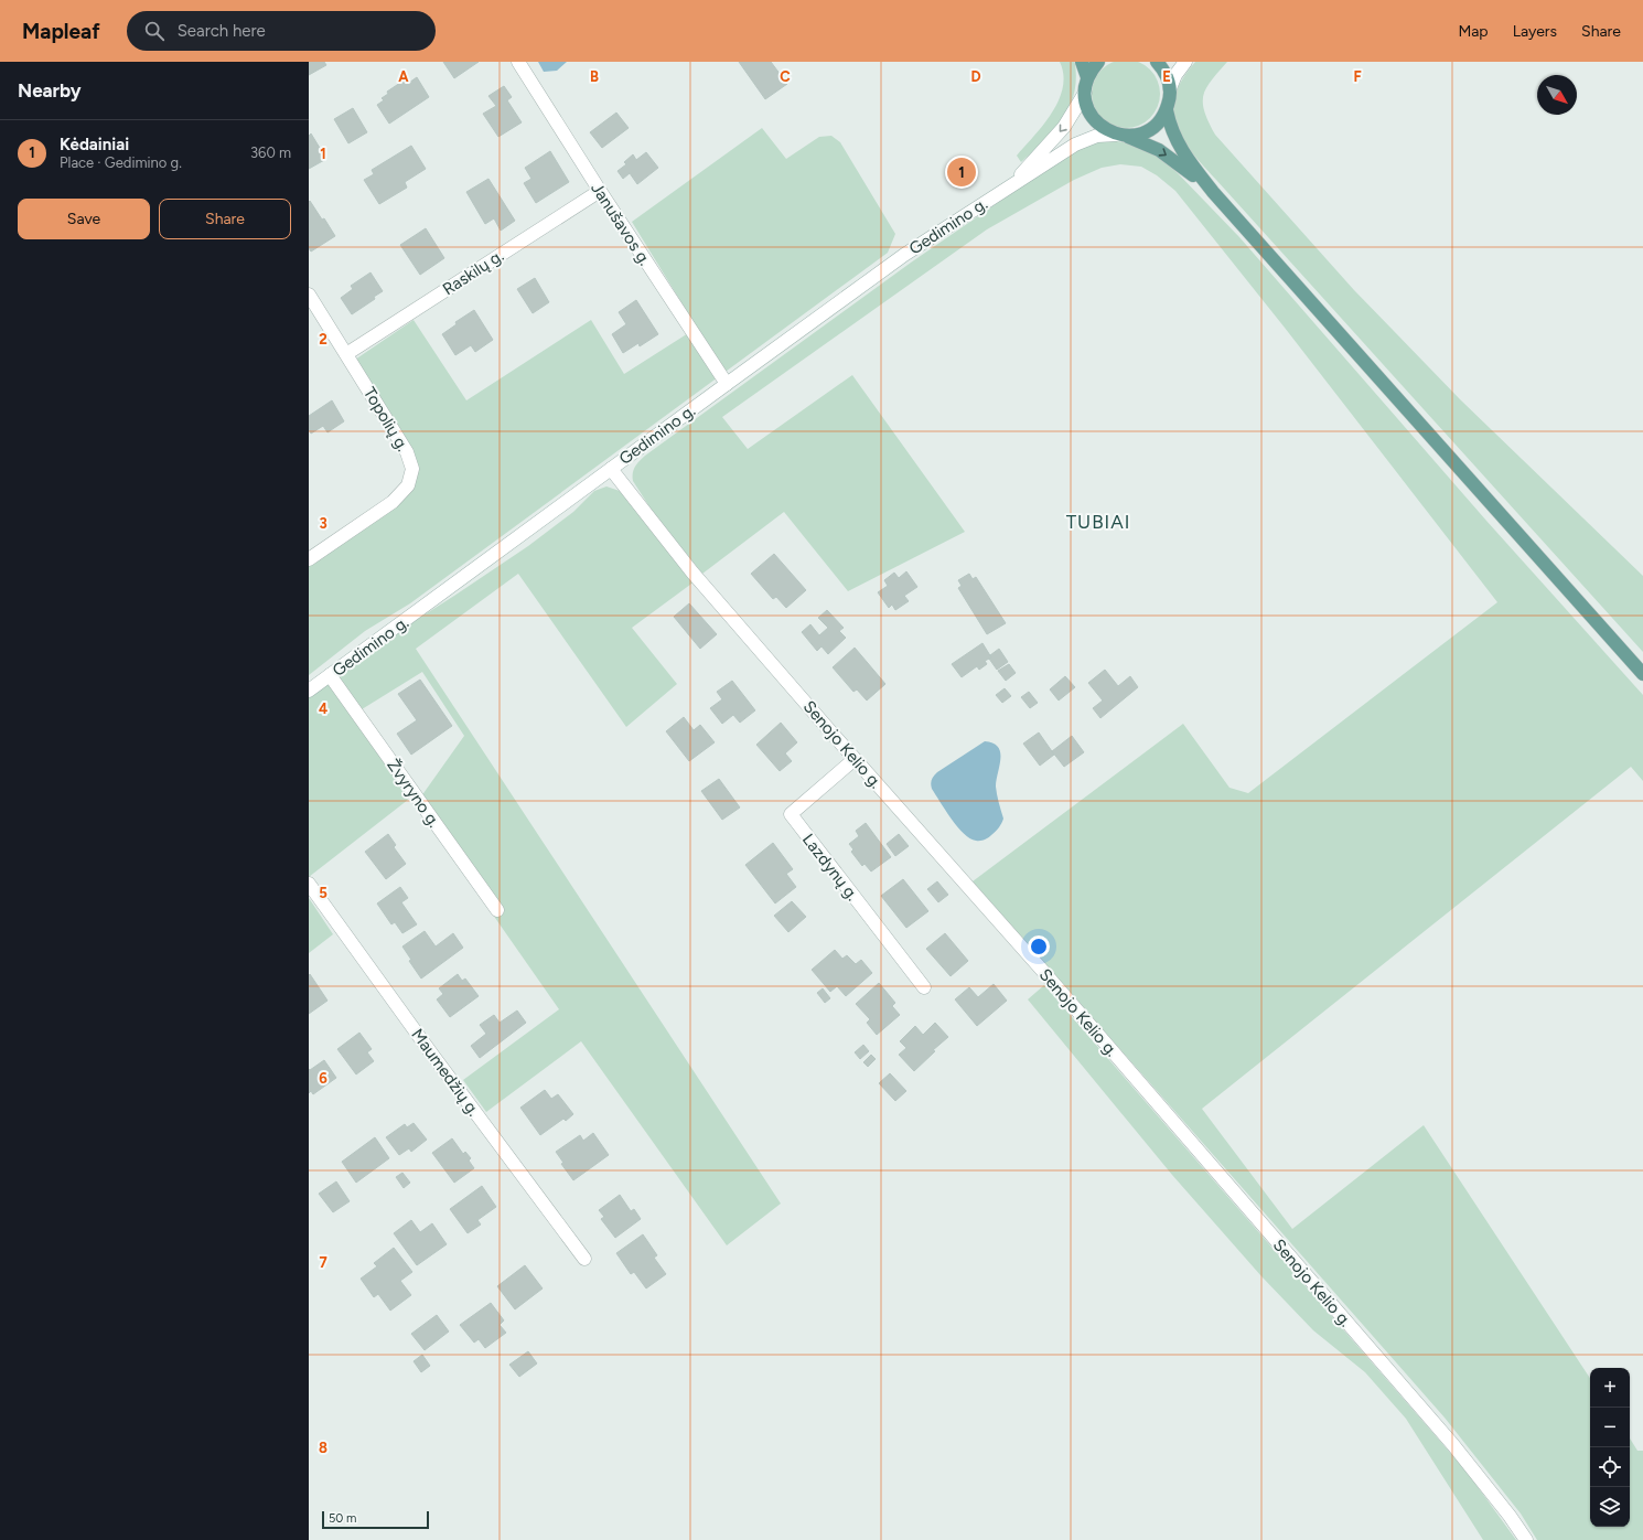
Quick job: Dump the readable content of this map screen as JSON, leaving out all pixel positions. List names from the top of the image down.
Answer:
{
  "streets": {
    "street": [
      "Janušavos g.",
      "Gedimino g.",
      "Raskilų g.",
      "Topolių g.",
      "Senojo Kelio g.",
      "Žvyryno g.",
      "Lazdynų g.",
      "Maumedžių g."
    ]
  },
  "crossings": [
    ["Janušavos g.", "Gedimino g."],
    ["Janušavos g.", "Raskilų g."],
    ["Gedimino g.", "Senojo Kelio g."],
    ["Gedimino g.", "Žvyryno g."],
    ["Raskilų g.", "Topolių g."],
    ["Senojo Kelio g.", "Lazdynų g."]
  ],
  "districts": ["TUBIAI"],
  "scale_bar": "50 m",
  "north": "bottom right",
  "page": {
    "header": "Mapleaf",
    "search": "Search here",
    "nav": ["Map", "Layers", "Share"],
    "heading": "Nearby",
    "list": [
      {
        "mark": "1",
        "name": "Kėdainiai",
        "note": "Place · Gedimino g.",
        "value": "360 m"
      }
    ],
    "pins": "1",
    "buttons": ["Save", "Share"],
    "map_buttons": ["+", "−"],
    "scale": "50 m"
  },
  "grid": {
    "columns": [
      "A",
      "B",
      "C",
      "D",
      "E",
      "F"
    ],
    "rows": [
      "1",
      "2",
      "3",
      "4",
      "5",
      "6",
      "7",
      "8"
    ]
  }
}
